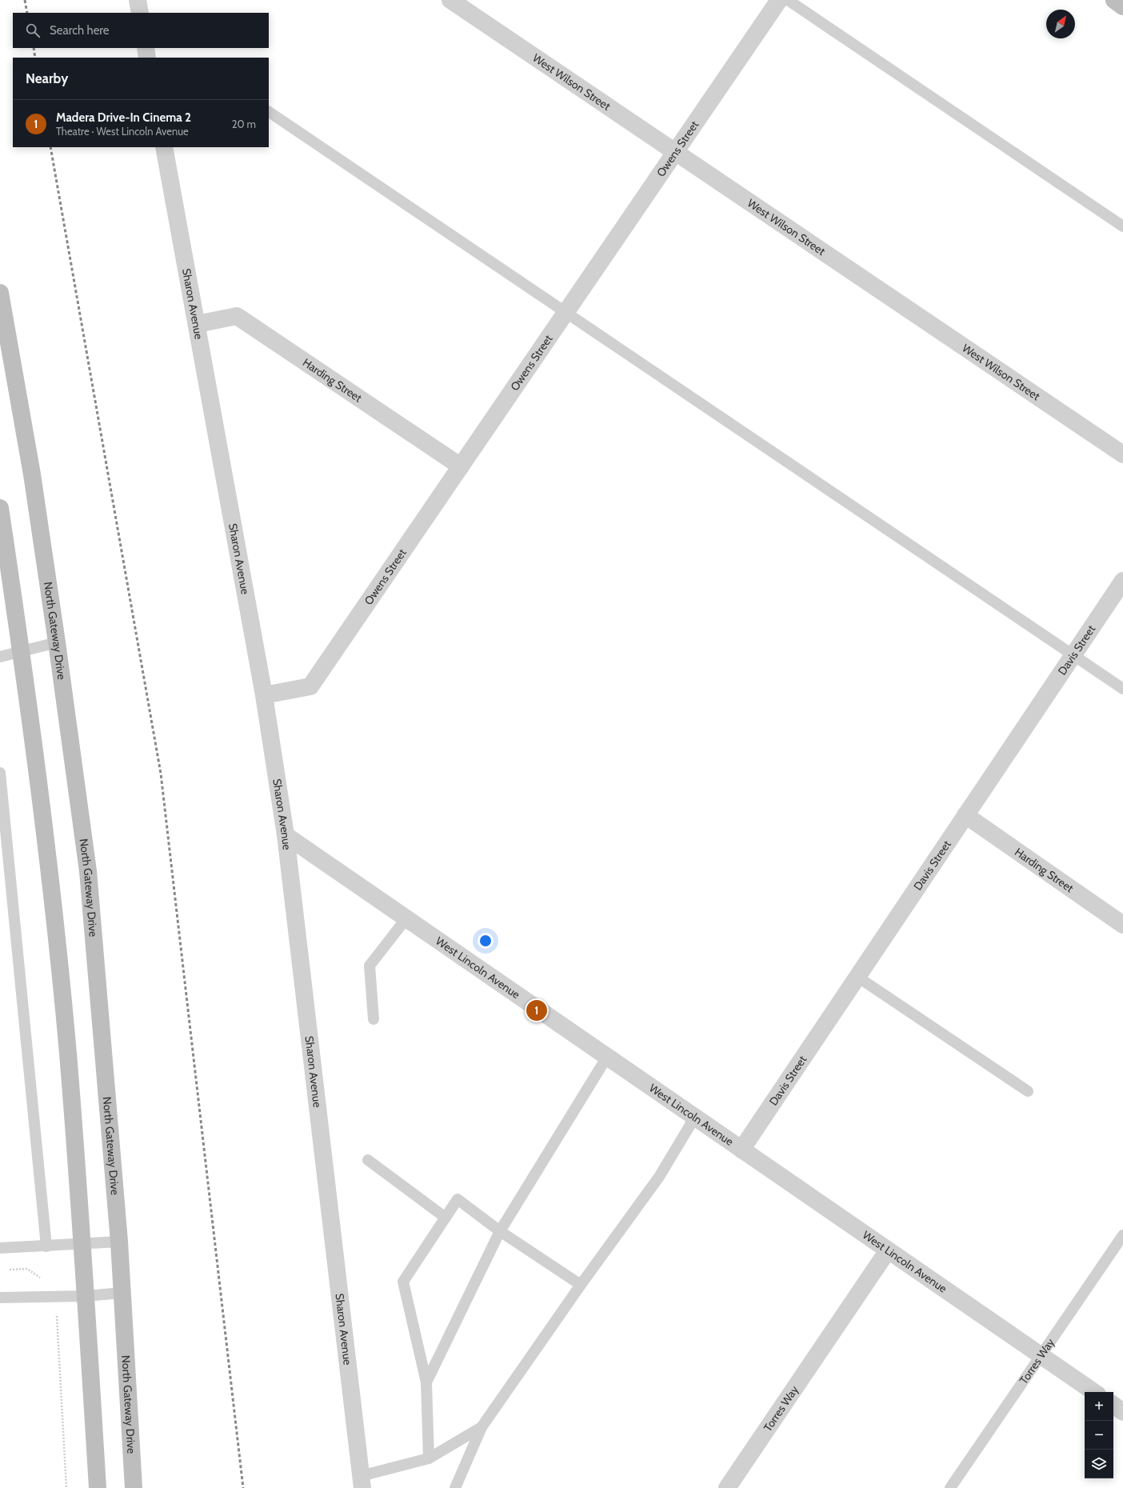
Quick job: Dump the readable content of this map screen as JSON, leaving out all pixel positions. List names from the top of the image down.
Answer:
{
  "streets": {
    "main road": ["North Gateway Drive"],
    "street": [
      "West Wilson Street",
      "Owens Street",
      "Sharon Avenue",
      "Harding Street",
      "Davis Street",
      "West Lincoln Avenue",
      "Torres Way"
    ]
  },
  "crossings": [
    ["West Wilson Street", "Owens Street"],
    ["Owens Street", "Sharon Avenue"],
    ["Owens Street", "Harding Street"],
    ["Sharon Avenue", "Harding Street"],
    ["Sharon Avenue", "West Lincoln Avenue"],
    ["Harding Street", "Davis Street"],
    ["Davis Street", "West Lincoln Avenue"],
    ["West Lincoln Avenue", "Torres Way"]
  ],
  "north": "top right",
  "page": {
    "search": "Search here",
    "heading": "Nearby",
    "list": [
      {
        "mark": "1",
        "name": "Madera Drive-In Cinema 2",
        "note": "Theatre · West Lincoln Avenue",
        "value": "20 m"
      }
    ],
    "pins": "1",
    "map_buttons": ["+", "−"]
  }
}
